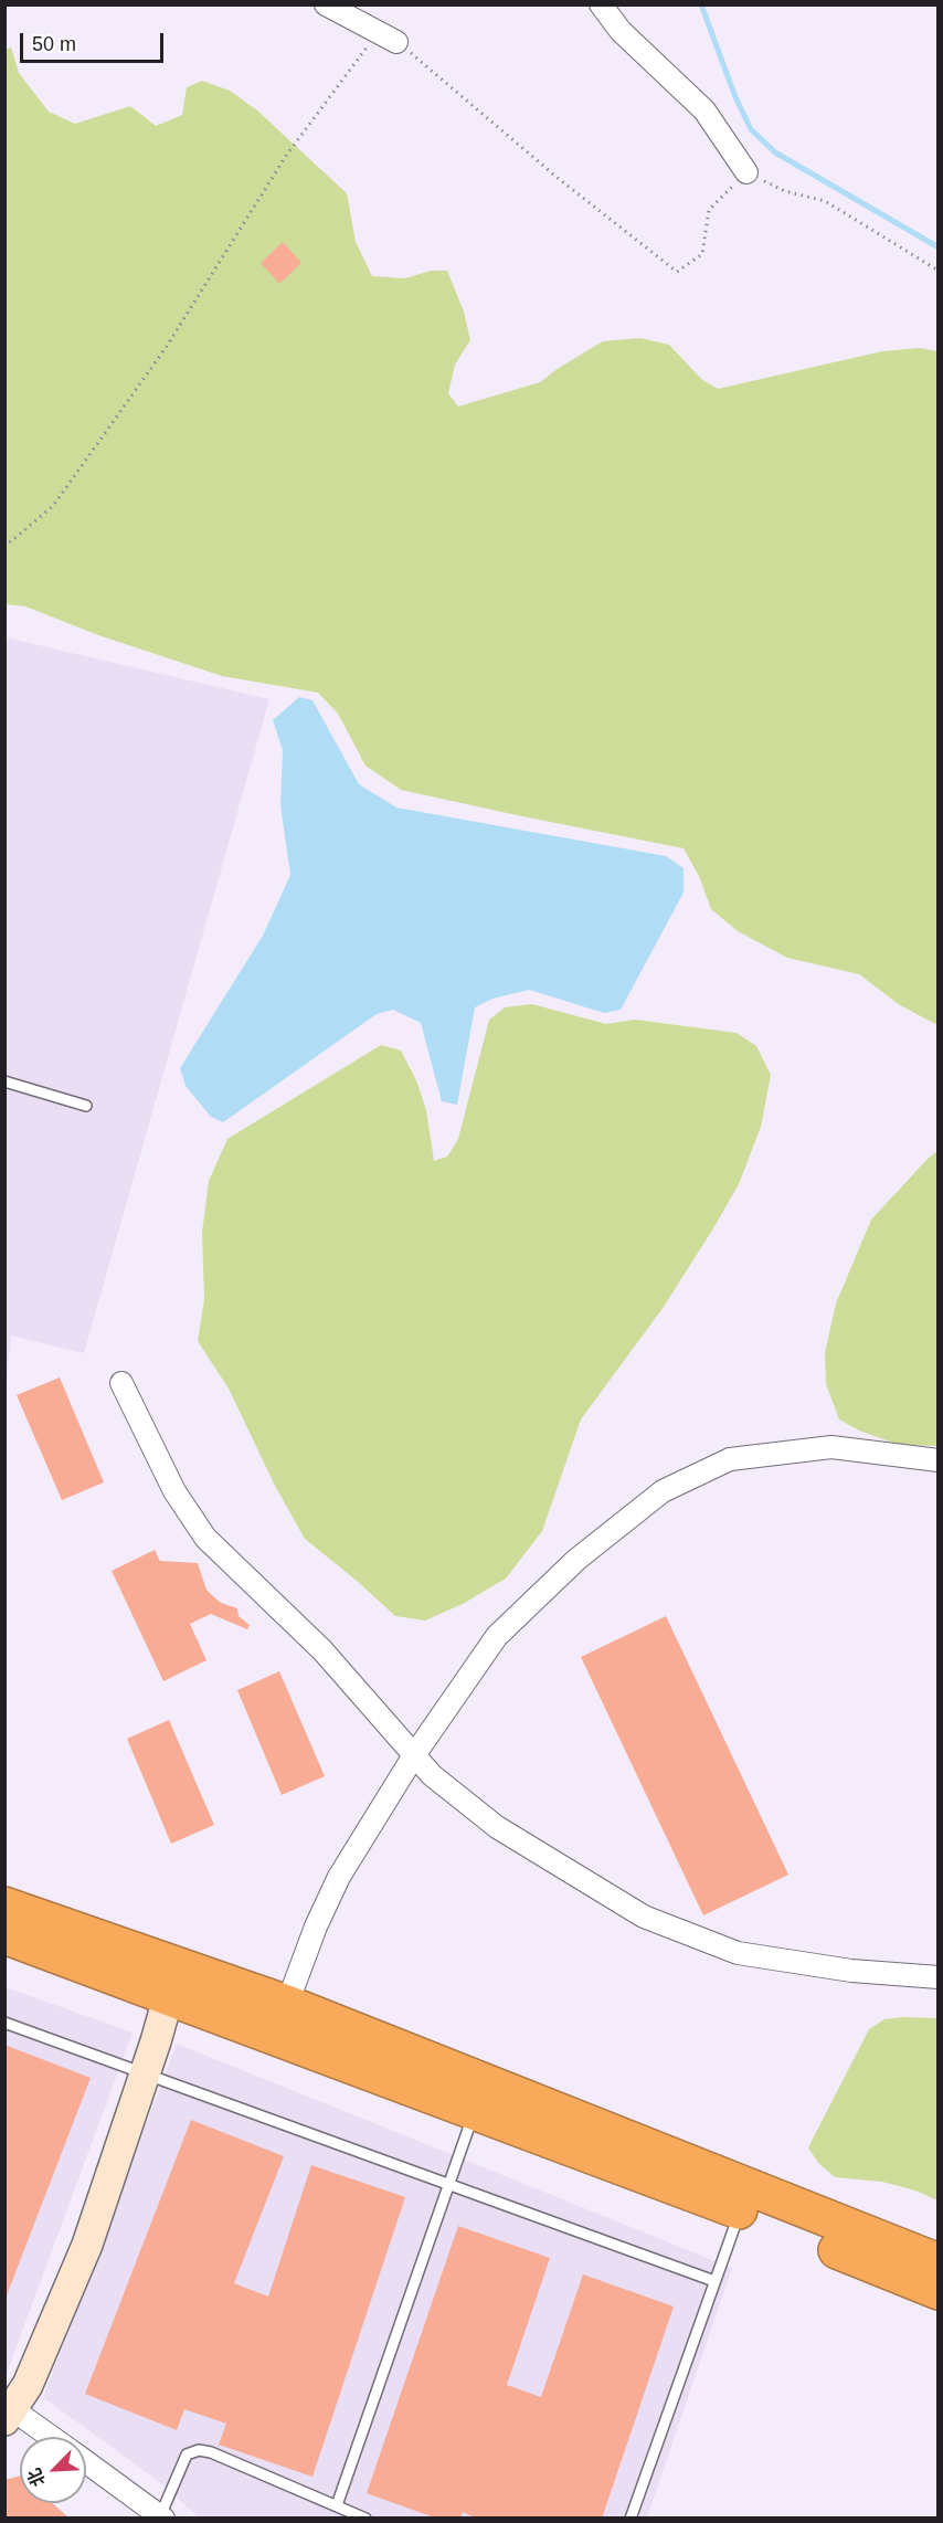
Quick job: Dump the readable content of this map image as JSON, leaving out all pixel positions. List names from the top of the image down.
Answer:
{
  "scale_bar": "50 m",
  "north": "bottom left"
}
